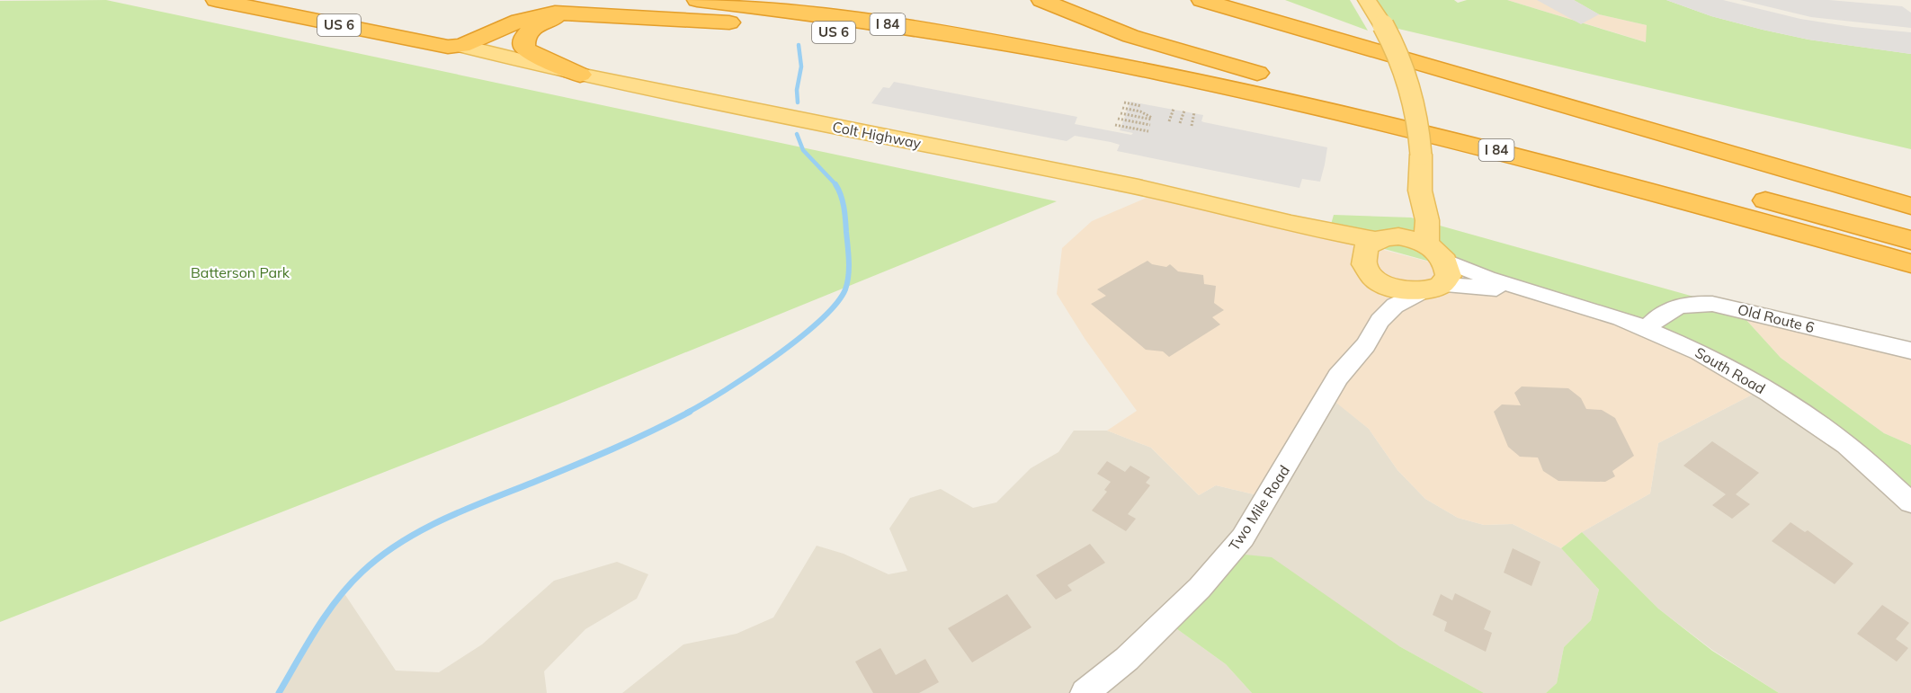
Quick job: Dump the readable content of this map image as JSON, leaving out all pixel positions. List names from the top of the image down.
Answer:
{
  "streets": {
    "highway": ["I 84", "US 6", "Colt Highway"],
    "street": ["Old Route 6", "South Road", "Two Mile Road"]
  },
  "crossings": [
    ["I 84", "US 6"],
    ["US 6", "Colt Highway"],
    ["Old Route 6", "South Road"],
    ["South Road", "Two Mile Road"]
  ],
  "parks": ["Batterson Park"]
}
